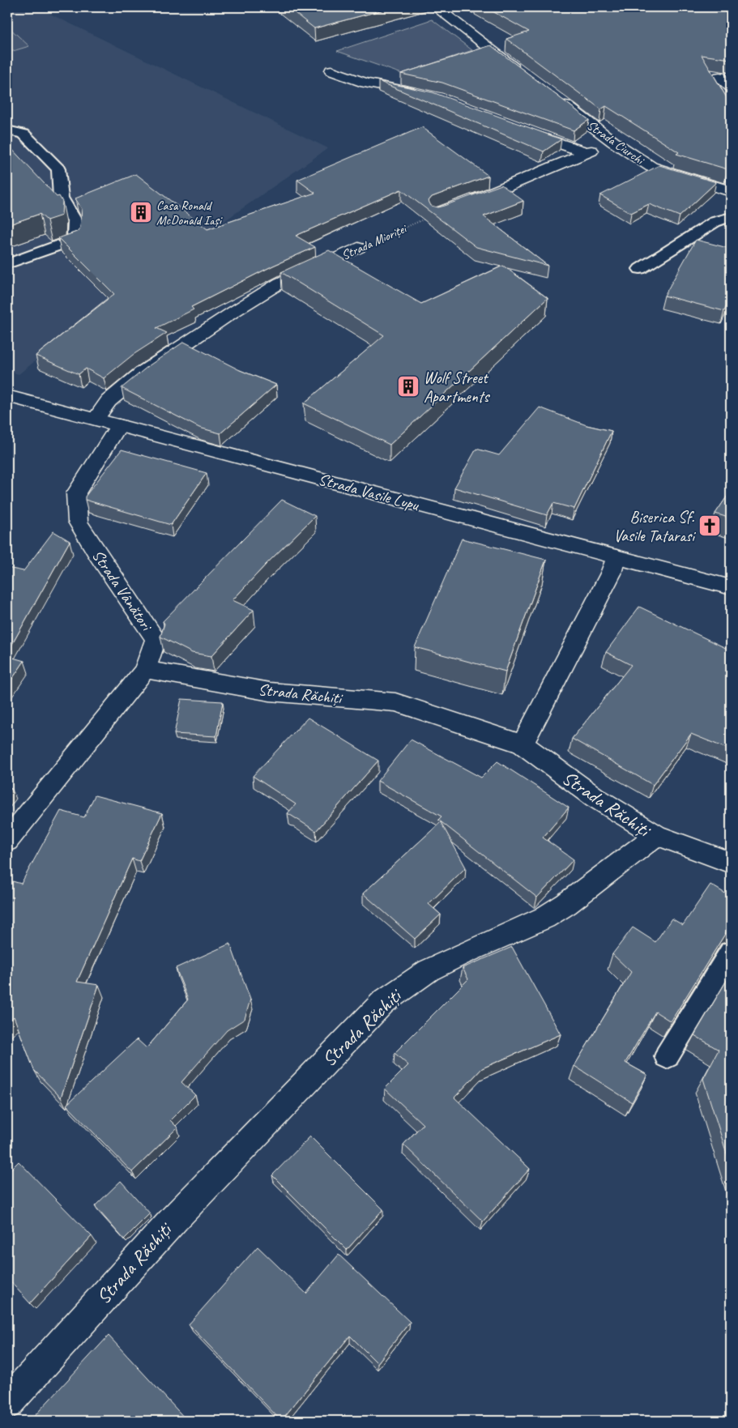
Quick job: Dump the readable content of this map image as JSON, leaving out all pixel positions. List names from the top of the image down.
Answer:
{
  "streets": {
    "street": [
      "Strada Ciurchi",
      "Strada Mioriței",
      "Strada Vasile Lupu",
      "Strada Vânători",
      "Strada Răchiți"
    ]
  },
  "crossings": [
    ["Strada Mioriței", "Strada Vasile Lupu"],
    ["Strada Vasile Lupu", "Strada Vânători"],
    ["Strada Vânători", "Strada Răchiți"]
  ],
  "places": {
    "building": ["Casa Ronald McDonald Iași", "Wolf Street Apartments"],
    "church": ["Biserica Sf. Vasile Tatarasi"]
  }
}
